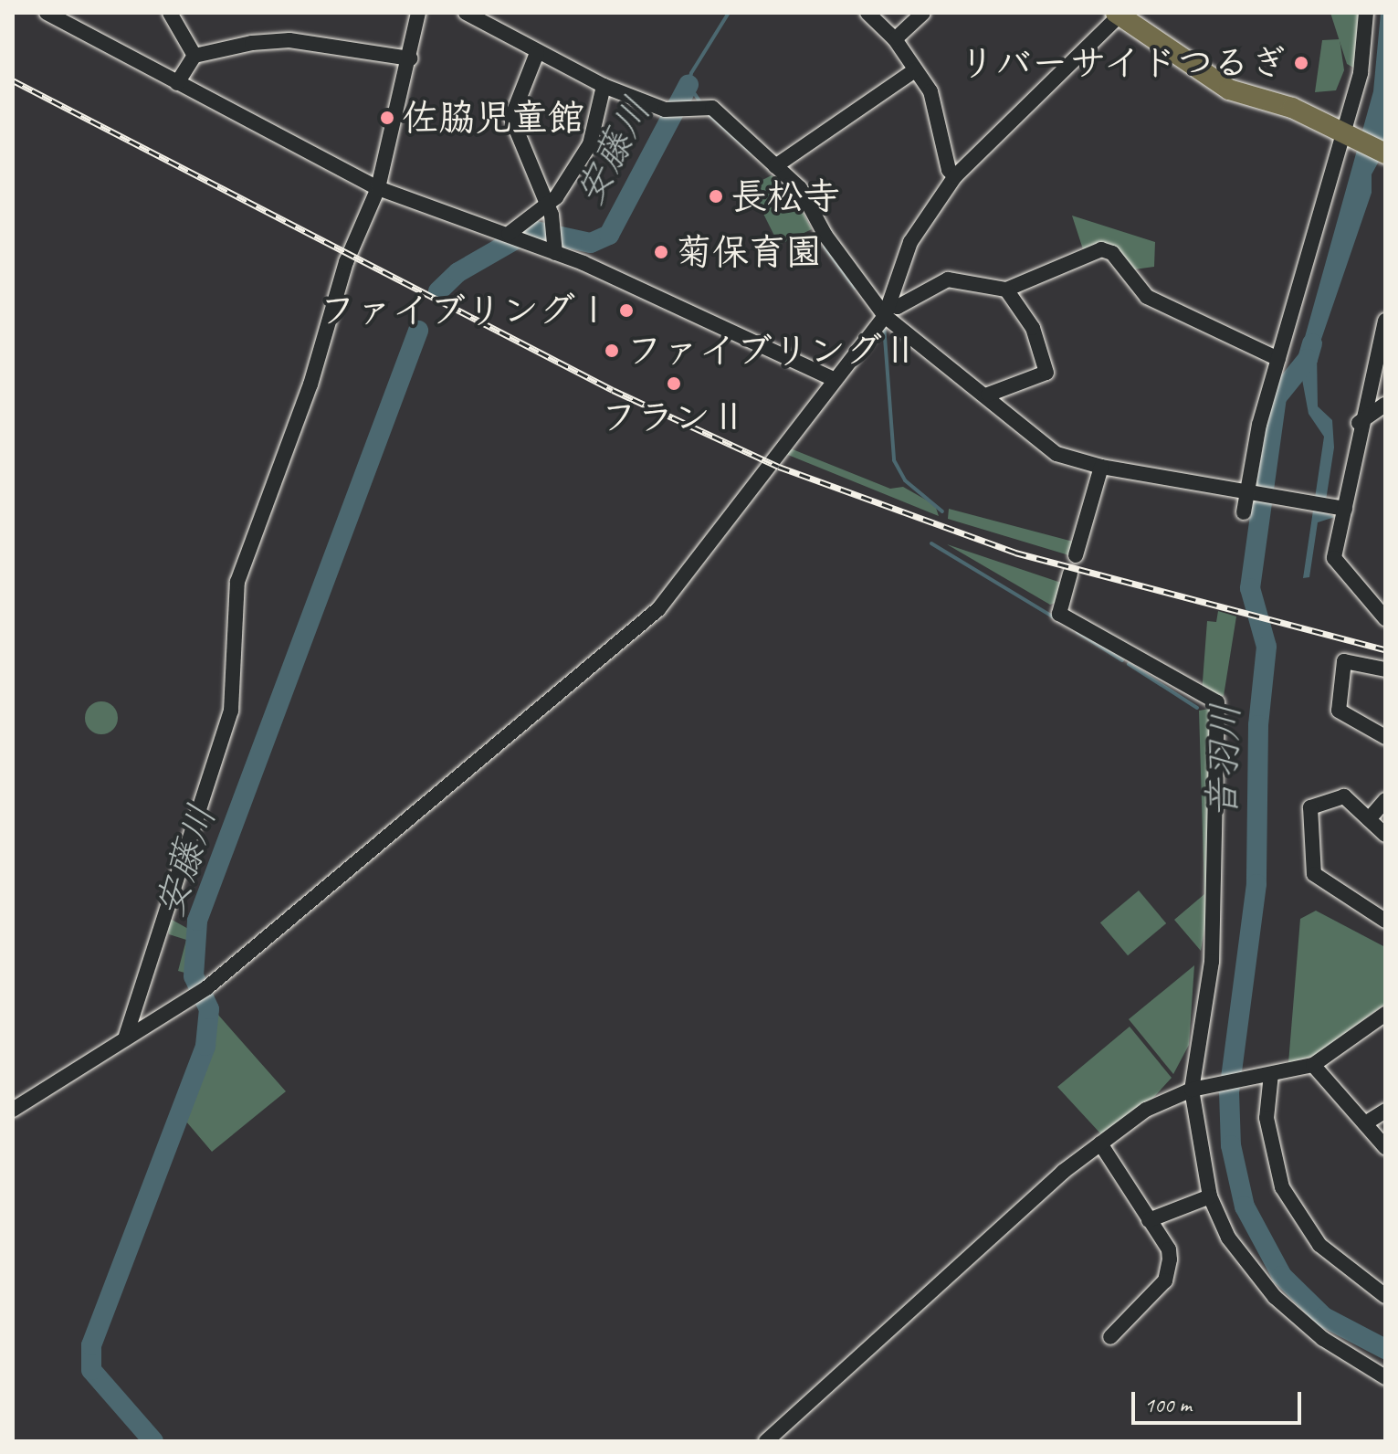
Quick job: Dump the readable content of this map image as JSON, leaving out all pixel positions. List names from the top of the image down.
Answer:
{
  "water": ["安藤川", "音羽川"],
  "places": [
    "リバーサイドつるぎ",
    "佐脇児童館",
    "長松寺",
    "菊保育園",
    "ファイブリングⅠ",
    "ファイブリングⅡ",
    "フランⅡ"
  ],
  "scale_bar": "100 m"
}
